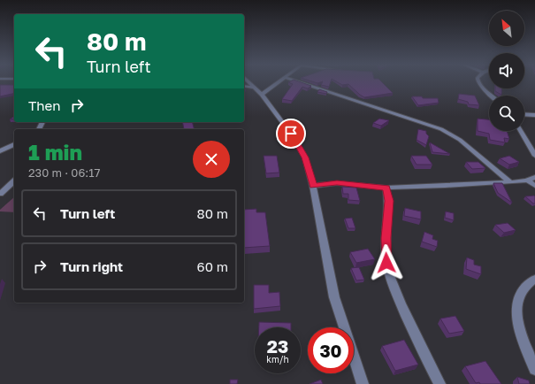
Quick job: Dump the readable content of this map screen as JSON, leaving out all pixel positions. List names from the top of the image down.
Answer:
{
  "north": "top left",
  "page": {
    "turn": ["80 m", "Turn left"],
    "then": "Then",
    "heading": ["1 min", "230 m · 06:17"],
    "list": [
      {
        "name": "Turn left",
        "value": "80 m"
      },
      {
        "name": "Turn right",
        "value": "60 m"
      }
    ],
    "speed": "23 km/h",
    "limit": "30"
  }
}
